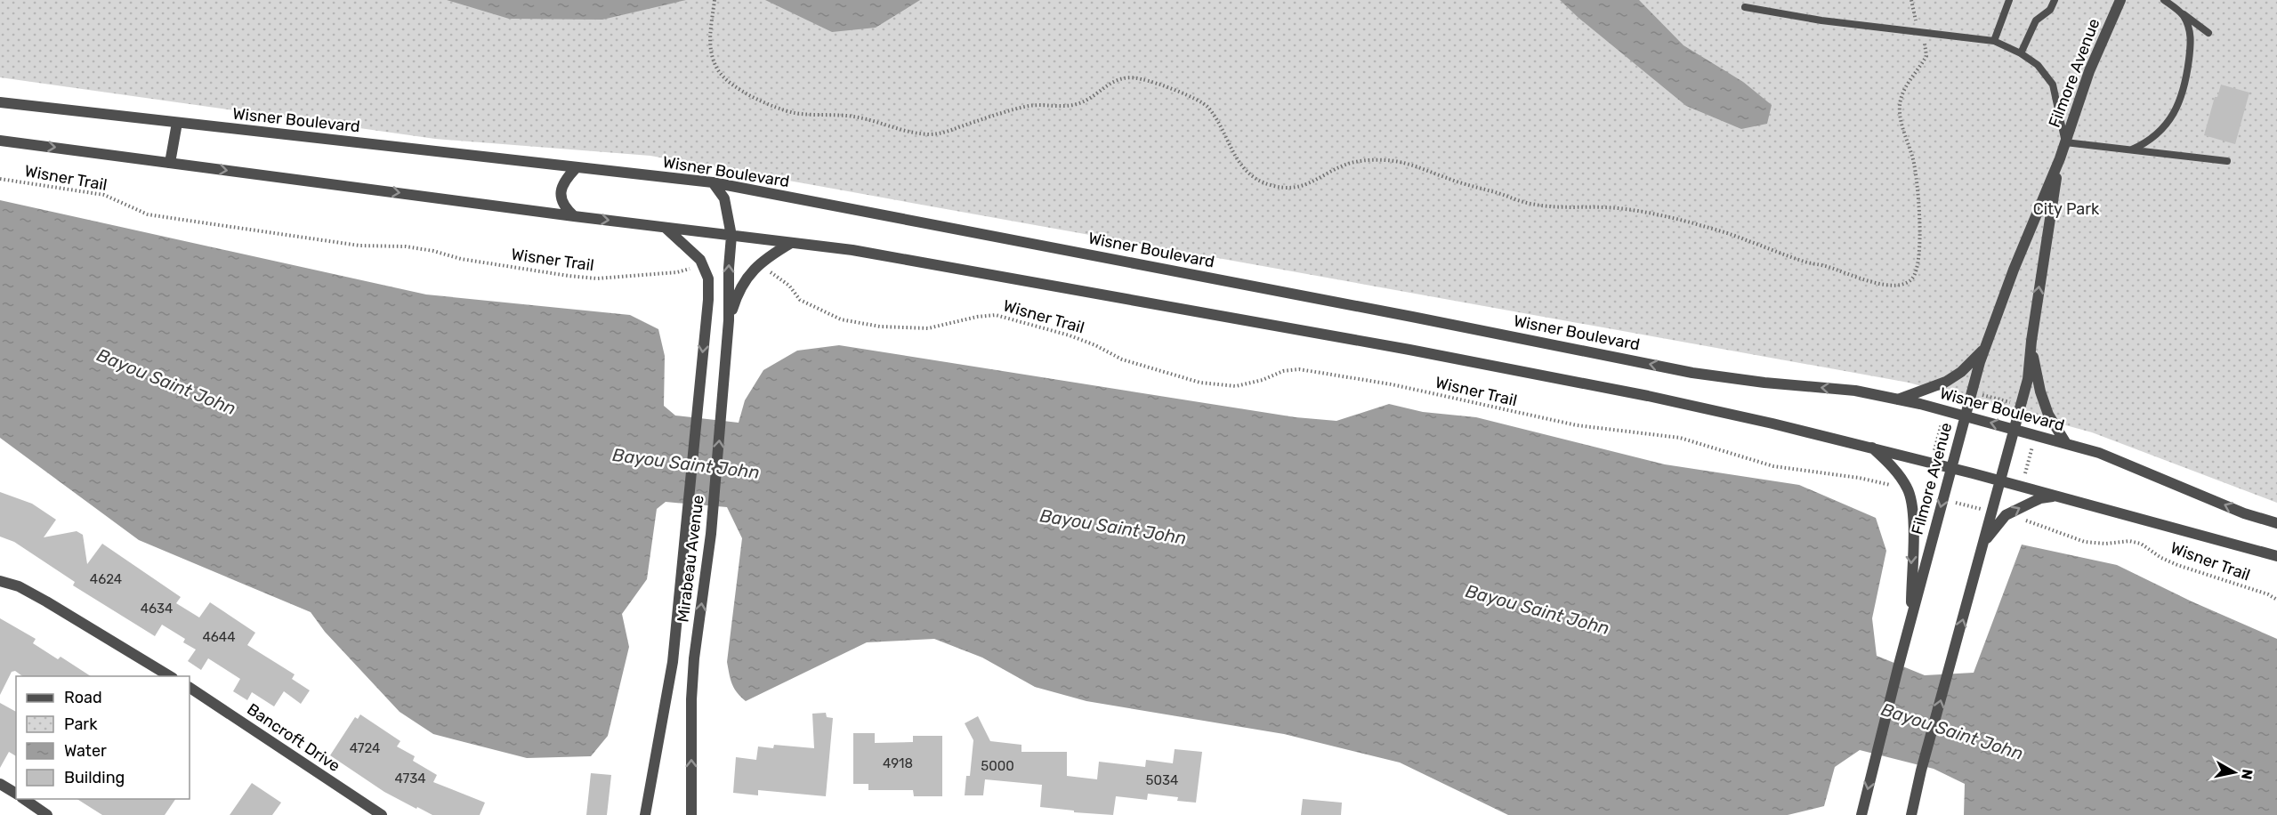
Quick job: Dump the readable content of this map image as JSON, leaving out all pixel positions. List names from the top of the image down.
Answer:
{
  "streets": {
    "street": [
      "Filmore Avenue",
      "Wisner Boulevard",
      "Mirabeau Avenue",
      "Bancroft Drive"
    ],
    "path": ["Wisner Trail"]
  },
  "crossings": [
    ["Filmore Avenue", "Wisner Boulevard"],
    ["Wisner Boulevard", "Mirabeau Avenue"],
    ["Wisner Trail", "Mirabeau Avenue"]
  ],
  "water": ["Bayou Saint John"],
  "parks": ["City Park"],
  "house_numbers": [
    "4624",
    "4634",
    "4644",
    "4724",
    "4918",
    "5000",
    "4734",
    "5034"
  ],
  "legend": [
    "Road",
    "Park",
    "Water",
    "Building"
  ],
  "north": "right"
}
